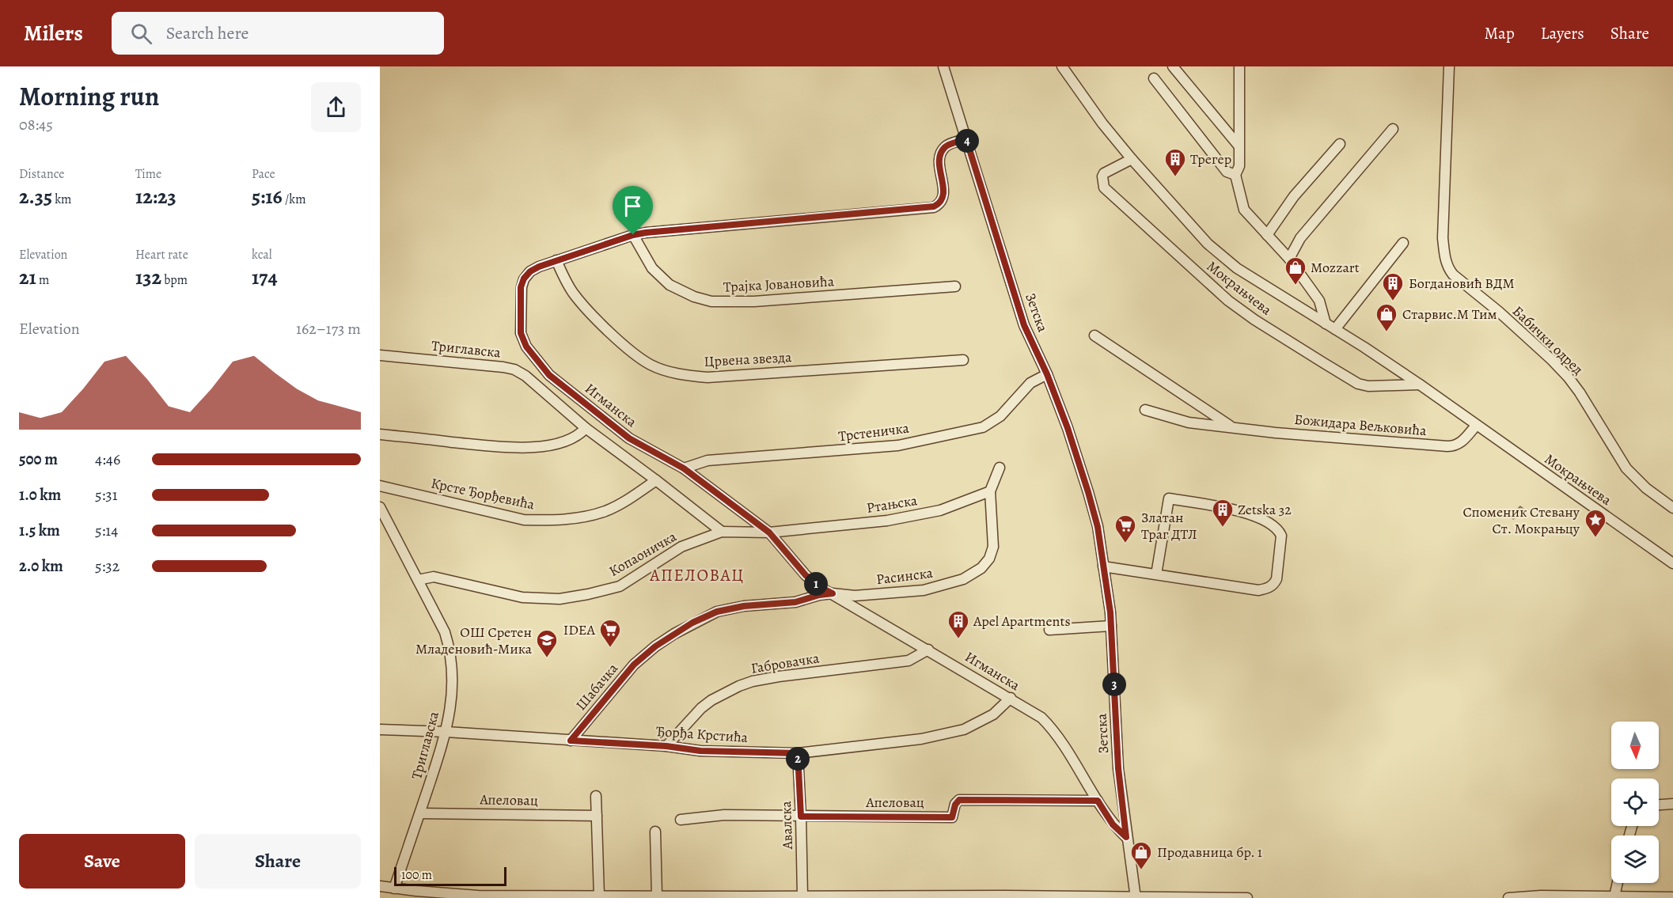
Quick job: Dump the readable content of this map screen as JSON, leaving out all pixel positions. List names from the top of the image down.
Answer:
{
  "streets": {
    "street": [
      "Трајка Јовановића",
      "Мокрањчева",
      "Зетска",
      "Бабички одред",
      "Триглавска",
      "Црвена звезда",
      "Игманска",
      "Божидара Вељковића",
      "Трстеничка",
      "Крсте Ђорђевића",
      "Ртањска",
      "Копаоничка",
      "Расинска",
      "Габровачка",
      "Шабачка",
      "Ђорђа Крстића",
      "Апеловац",
      "Авалска"
    ]
  },
  "crossings": [
    ["Трајка Јовановића", "Игманска"],
    ["Мокрањчева", "Божидара Вељковића"],
    ["Зетска", "Игманска"],
    ["Зетска", "Трстеничка"],
    ["Триглавска", "Крсте Ђорђевића"],
    ["Триглавска", "Копаоничка"],
    ["Триглавска", "Ђорђа Крстића"],
    ["Триглавска", "Апеловац"],
    ["Црвена звезда", "Игманска"],
    ["Игманска", "Трстеничка"],
    ["Игманска", "Ртањска"],
    ["Игманска", "Копаоничка"],
    ["Игманска", "Расинска"],
    ["Игманска", "Габровачка"],
    ["Игманска", "Шабачка"],
    ["Игманска", "Ђорђа Крстића"],
    ["Игманска", "Апеловац"],
    ["Ртањска", "Копаоничка"],
    ["Ртањска", "Расинска"],
    ["Расинска", "Шабачка"],
    ["Габровачка", "Ђорђа Крстића"],
    ["Шабачка", "Ђорђа Крстића"],
    ["Ђорђа Крстића", "Авалска"],
    ["Апеловац", "Авалска"]
  ],
  "districts": ["АПЕЛОВАЦ"],
  "places": {
    "building": [
      "Трегер",
      "Богдановић ВДМ",
      "Zetska 32",
      "Apel Apartments"
    ],
    "shop": ["Mozzart", "Старвис.М Тим", "Продавница бр. 1"],
    "place": ["Споменик Стевану Ст. Мокрањцу"],
    "supermarket": ["Златан Траг ДТЛ", "IDEA"],
    "school or university": ["ОШ Сретен Младеновић-Мика"]
  },
  "scale_bar": "100 m",
  "north": "bottom",
  "page": {
    "header": "Milers",
    "search": "Search here",
    "nav": ["Map", "Layers", "Share"],
    "heading": ["Morning run", "08:45"],
    "pins": [
      "4",
      "1",
      "3",
      "2"
    ],
    "stats": [
      ["Distance", "2.35 km"],
      ["Time", "12:23"],
      ["Pace", "5:16 /km"],
      ["Elevation", "21 m"],
      ["Heart rate", "132 bpm"],
      ["kcal", "174"]
    ],
    "chart": ["Elevation", "162–173 m"],
    "list": [
      {
        "name": "500 m",
        "note": "4:46"
      },
      {
        "name": "1.0 km",
        "note": "5:31"
      },
      {
        "name": "1.5 km",
        "note": "5:14"
      },
      {
        "name": "2.0 km",
        "note": "5:32"
      }
    ],
    "buttons": ["Save", "Share"],
    "scale": "100 m"
  }
}
